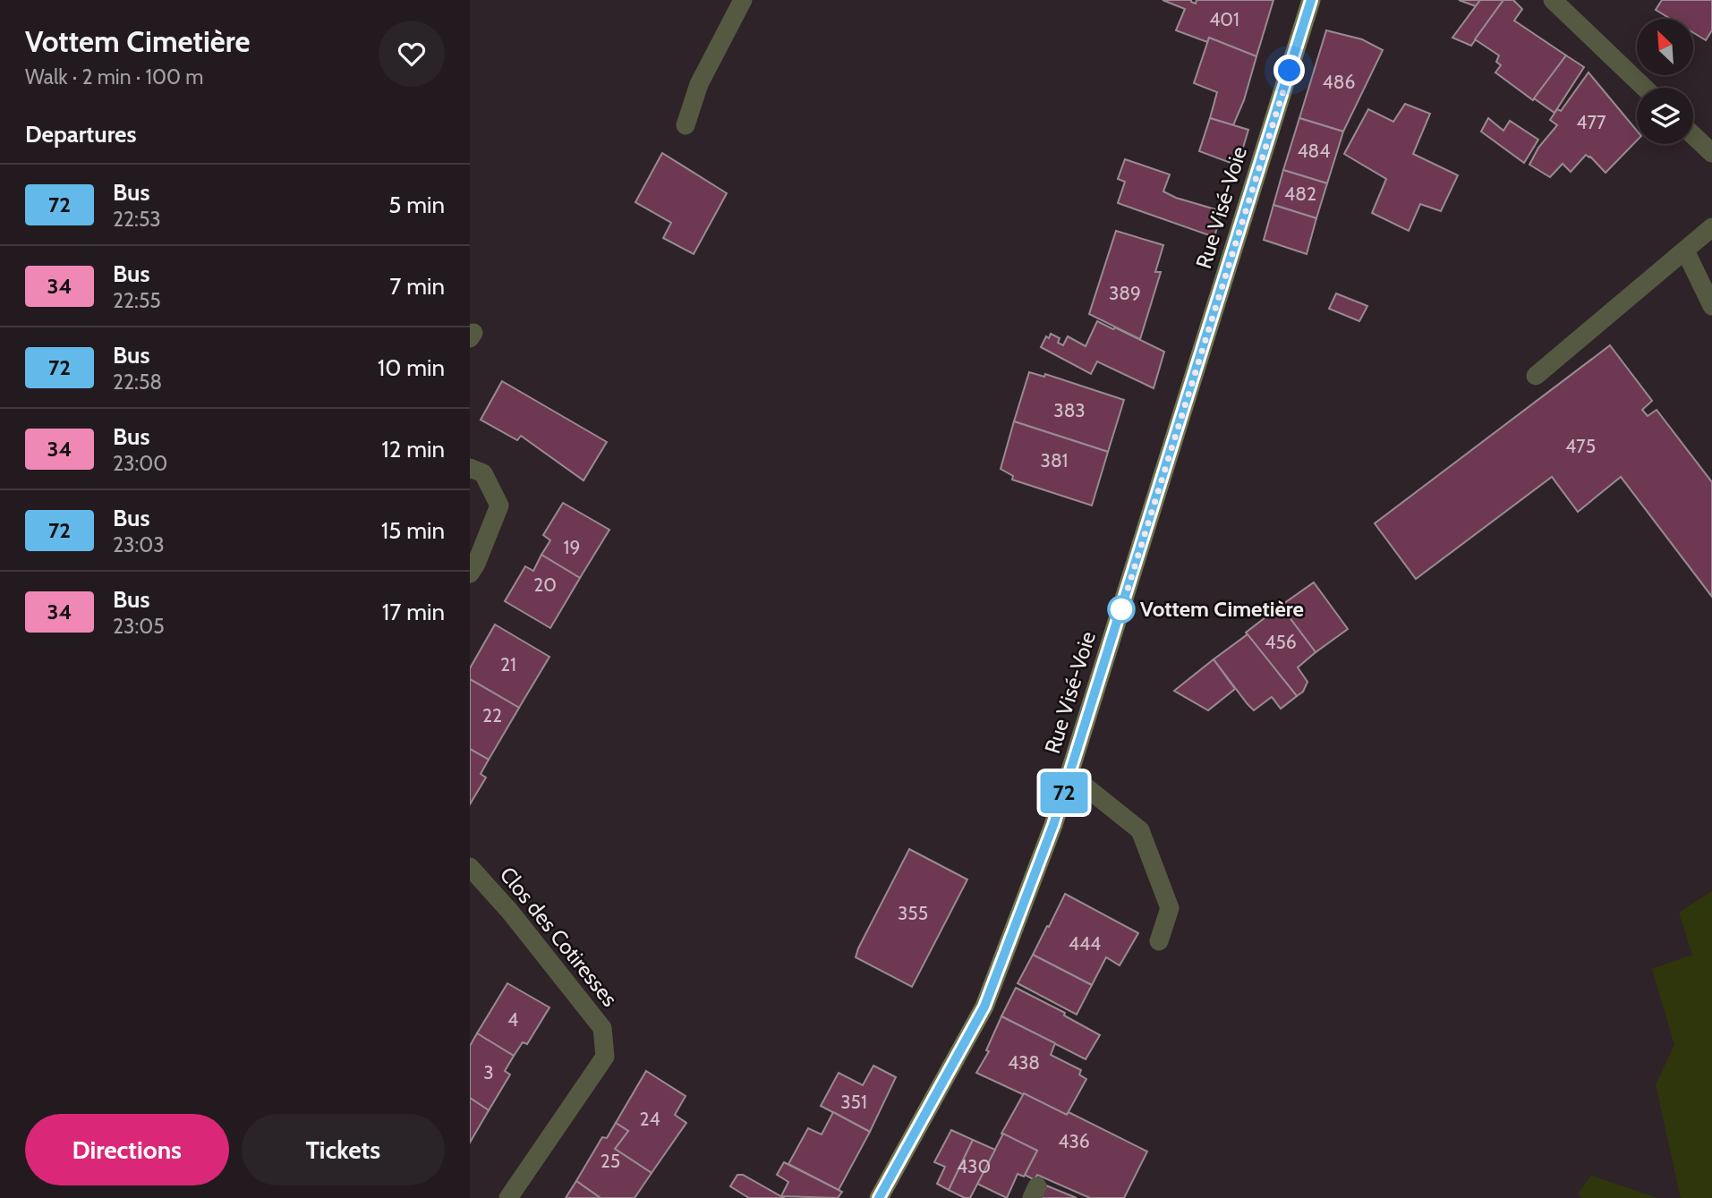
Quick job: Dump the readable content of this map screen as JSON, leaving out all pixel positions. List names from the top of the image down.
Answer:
{
  "streets": {
    "street": ["Rue Visé-Voie", "Clos des Cotiresses"]
  },
  "places": ["Vottem Cimetière"],
  "lines": ["bus line 72"],
  "house_numbers": [
    "401",
    "486",
    "477",
    "484",
    "482",
    "389",
    "383",
    "475",
    "381",
    "19",
    "20",
    "456",
    "21",
    "22",
    "355",
    "444",
    "4",
    "438",
    "3",
    "351",
    "24",
    "436",
    "25",
    "430"
  ],
  "north": "top left",
  "page": {
    "heading": [
      ["Vottem Cimetière", "Walk · 2 min · 100 m"],
      "Departures"
    ],
    "on_map": "72",
    "list": [
      {
        "mark": "72",
        "name": "Bus",
        "note": "22:53",
        "value": "5 min"
      },
      {
        "mark": "34",
        "name": "Bus",
        "note": "22:55",
        "value": "7 min"
      },
      {
        "mark": "72",
        "name": "Bus",
        "note": "22:58",
        "value": "10 min"
      },
      {
        "mark": "34",
        "name": "Bus",
        "note": "23:00",
        "value": "12 min"
      },
      {
        "mark": "72",
        "name": "Bus",
        "note": "23:03",
        "value": "15 min"
      },
      {
        "mark": "34",
        "name": "Bus",
        "note": "23:05",
        "value": "17 min"
      }
    ],
    "buttons": ["Directions", "Tickets"]
  }
}
